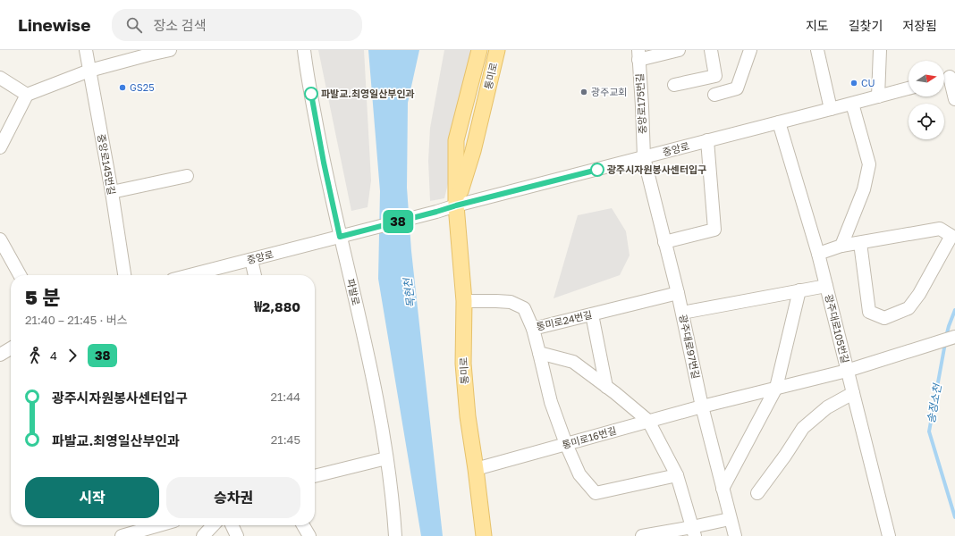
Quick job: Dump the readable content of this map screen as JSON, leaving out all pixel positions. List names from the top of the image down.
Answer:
{
  "streets": {
    "main road": ["통미로"],
    "street": [
      "중앙로175번길",
      "중앙로",
      "중앙로145번길",
      "파발로",
      "통미로24번길",
      "광주대로105번길",
      "광주대로97번길",
      "통미로16번길"
    ]
  },
  "crossings": [
    ["통미로", "중앙로"],
    ["통미로", "통미로24번길"],
    ["통미로", "통미로16번길"],
    ["중앙로175번길", "중앙로"],
    ["중앙로175번길", "광주대로97번길"],
    ["중앙로", "파발로"],
    ["중앙로", "광주대로105번길"],
    ["중앙로", "광주대로97번길"],
    ["통미로24번길", "광주대로97번길"],
    ["광주대로105번길", "통미로16번길"],
    ["광주대로97번길", "통미로16번길"]
  ],
  "water": ["목현천", "송정소천"],
  "places": [
    "CU",
    "GS25",
    "광주교회",
    "파발교.최영일산부인과",
    "광주시자원봉사센터입구"
  ],
  "lines": ["bus line 38"],
  "north": "right",
  "page": {
    "header": "Linewise",
    "search": "장소 검색",
    "nav": ["지도", "길찾기", "저장됨"],
    "on_map": "38",
    "heading": ["5 분", "21:40 – 21:45 · 버스", "₩2,880"],
    "legs": ["4", "38"],
    "list": [
      {
        "name": "광주시자원봉사센터입구",
        "value": "21:44"
      },
      {
        "name": "파발교.최영일산부인과",
        "value": "21:45"
      }
    ],
    "buttons": ["시작", "승차권"]
  }
}
